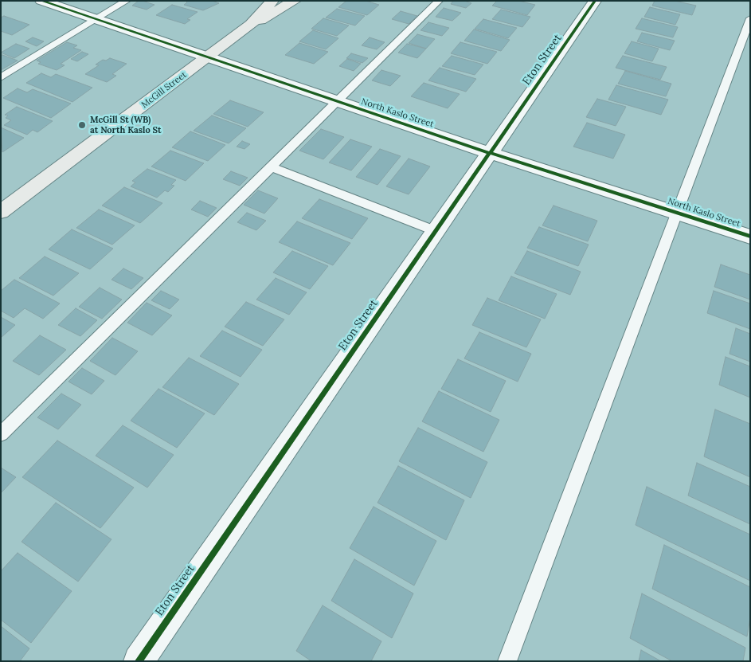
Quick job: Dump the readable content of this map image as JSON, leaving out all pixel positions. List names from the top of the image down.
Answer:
{
  "streets": {
    "main road": ["McGill Street"],
    "street": ["Eton Street", "North Kaslo Street"]
  },
  "crossings": [
    ["Eton Street", "North Kaslo Street"],
    ["McGill Street", "North Kaslo Street"]
  ],
  "places": ["McGill St (WB) at North Kaslo St"]
}
